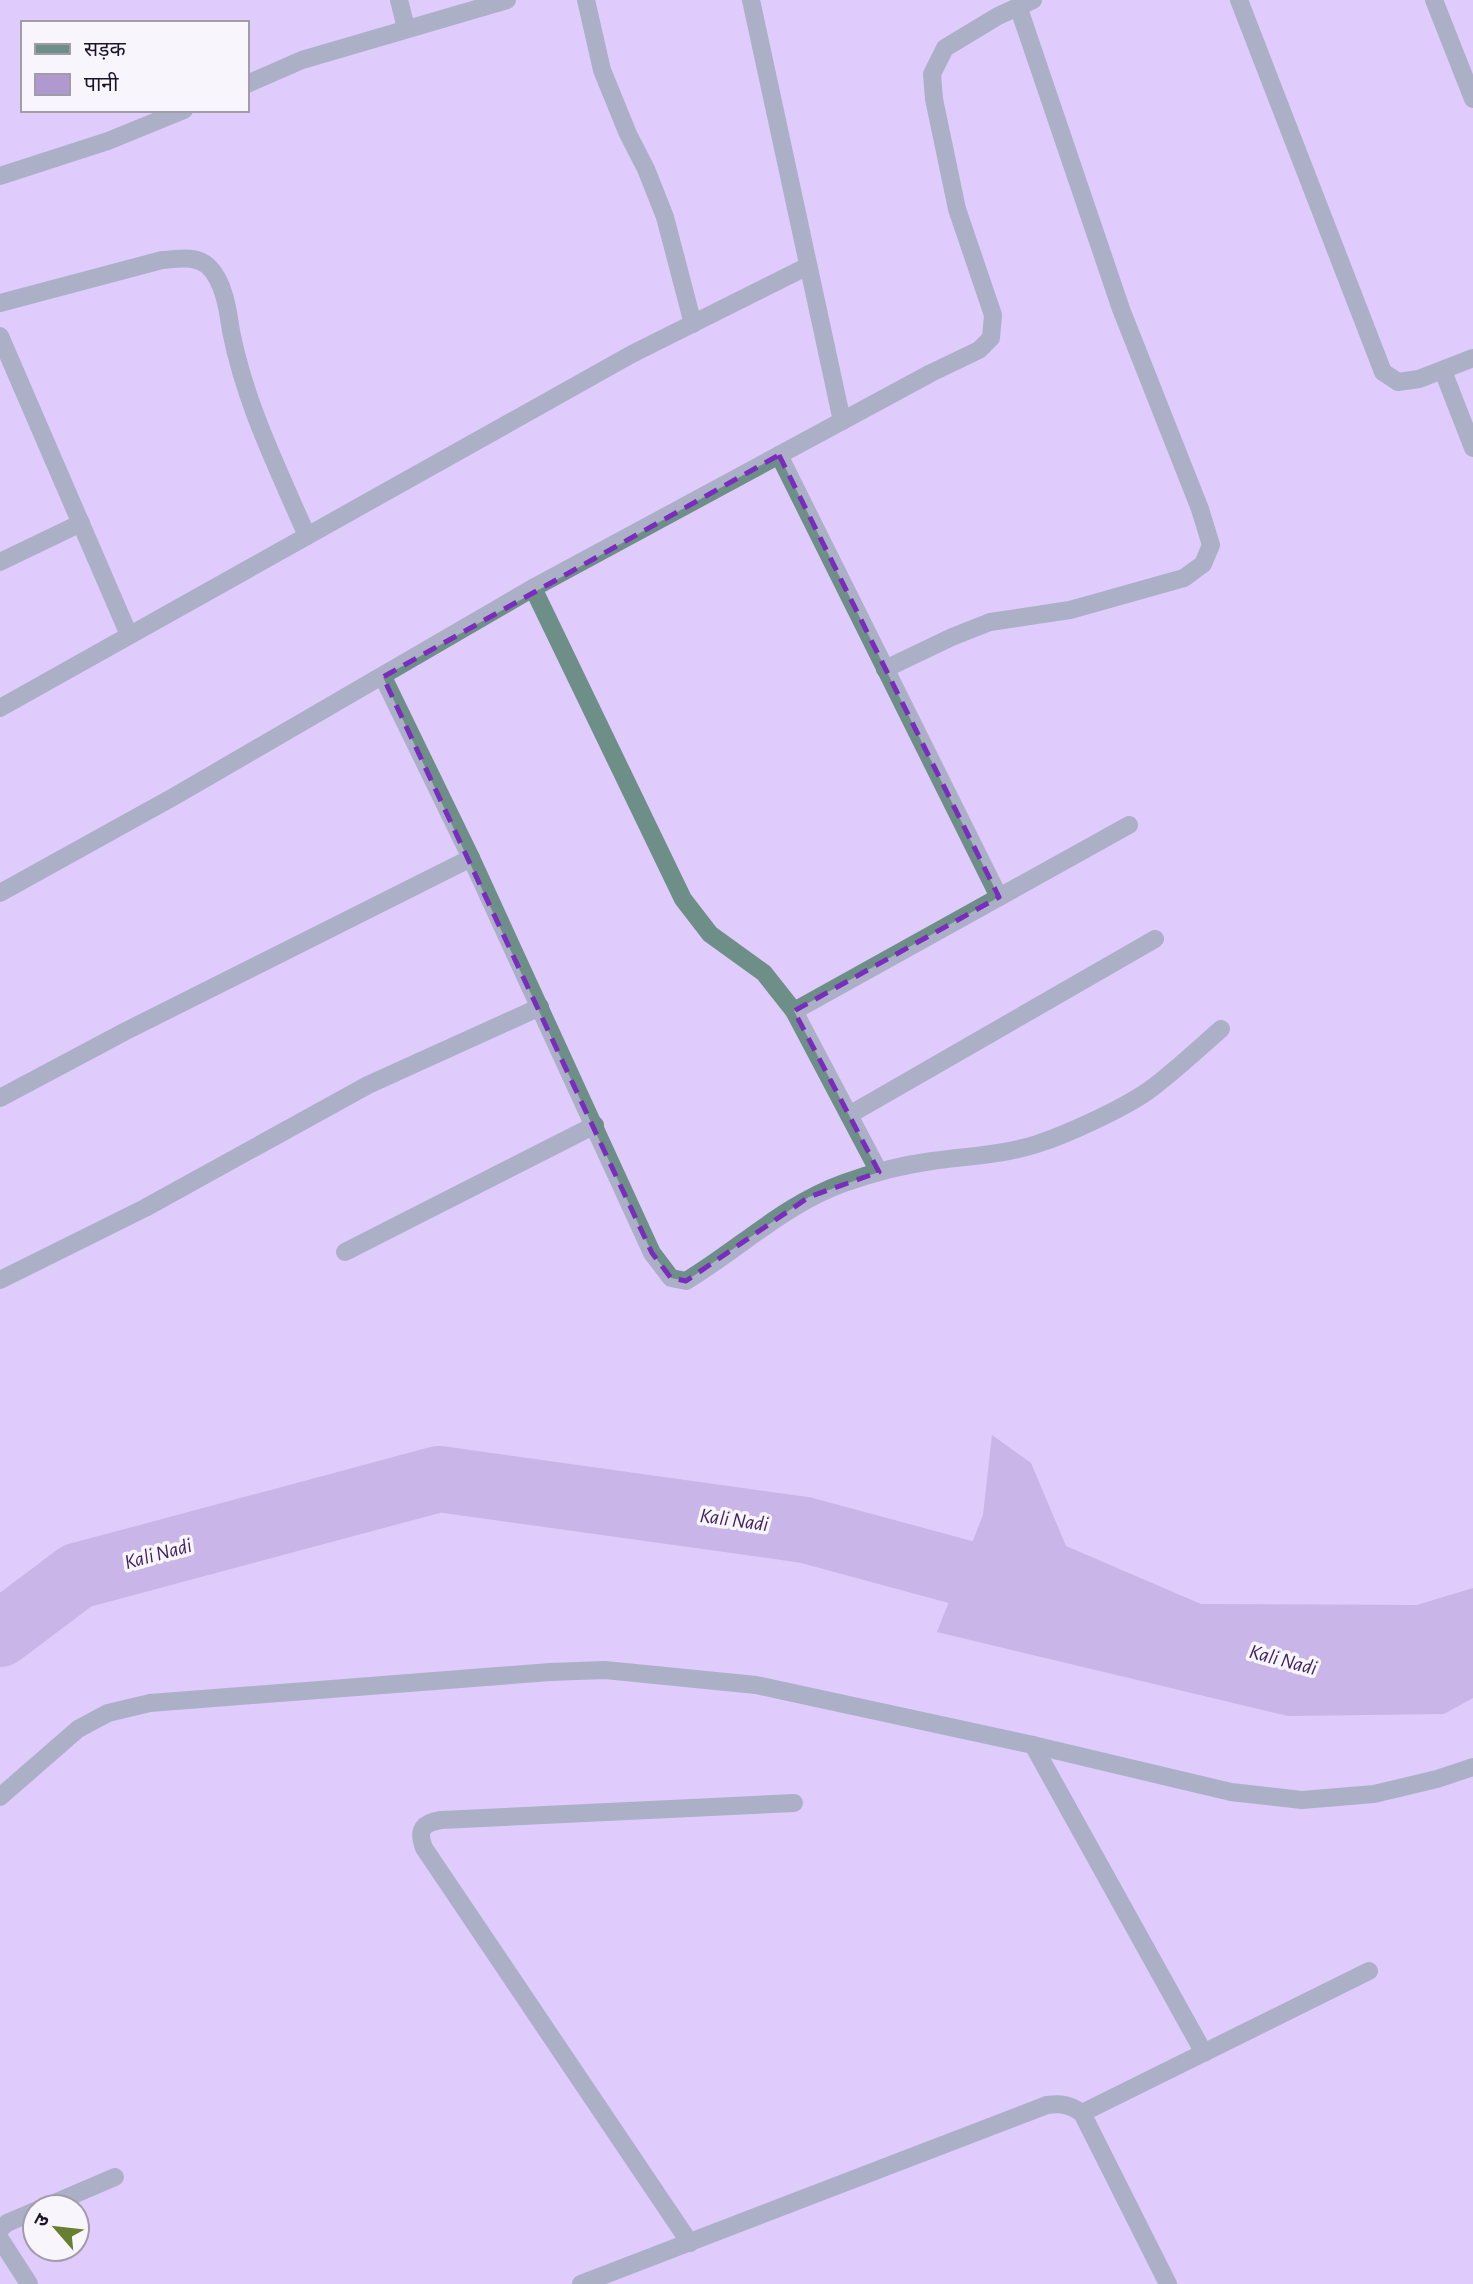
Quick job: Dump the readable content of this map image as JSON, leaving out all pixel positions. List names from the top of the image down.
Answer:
{
  "water": ["Kali Nadi"],
  "legend": ["सड़क", "पानी"],
  "north": "top left"
}
